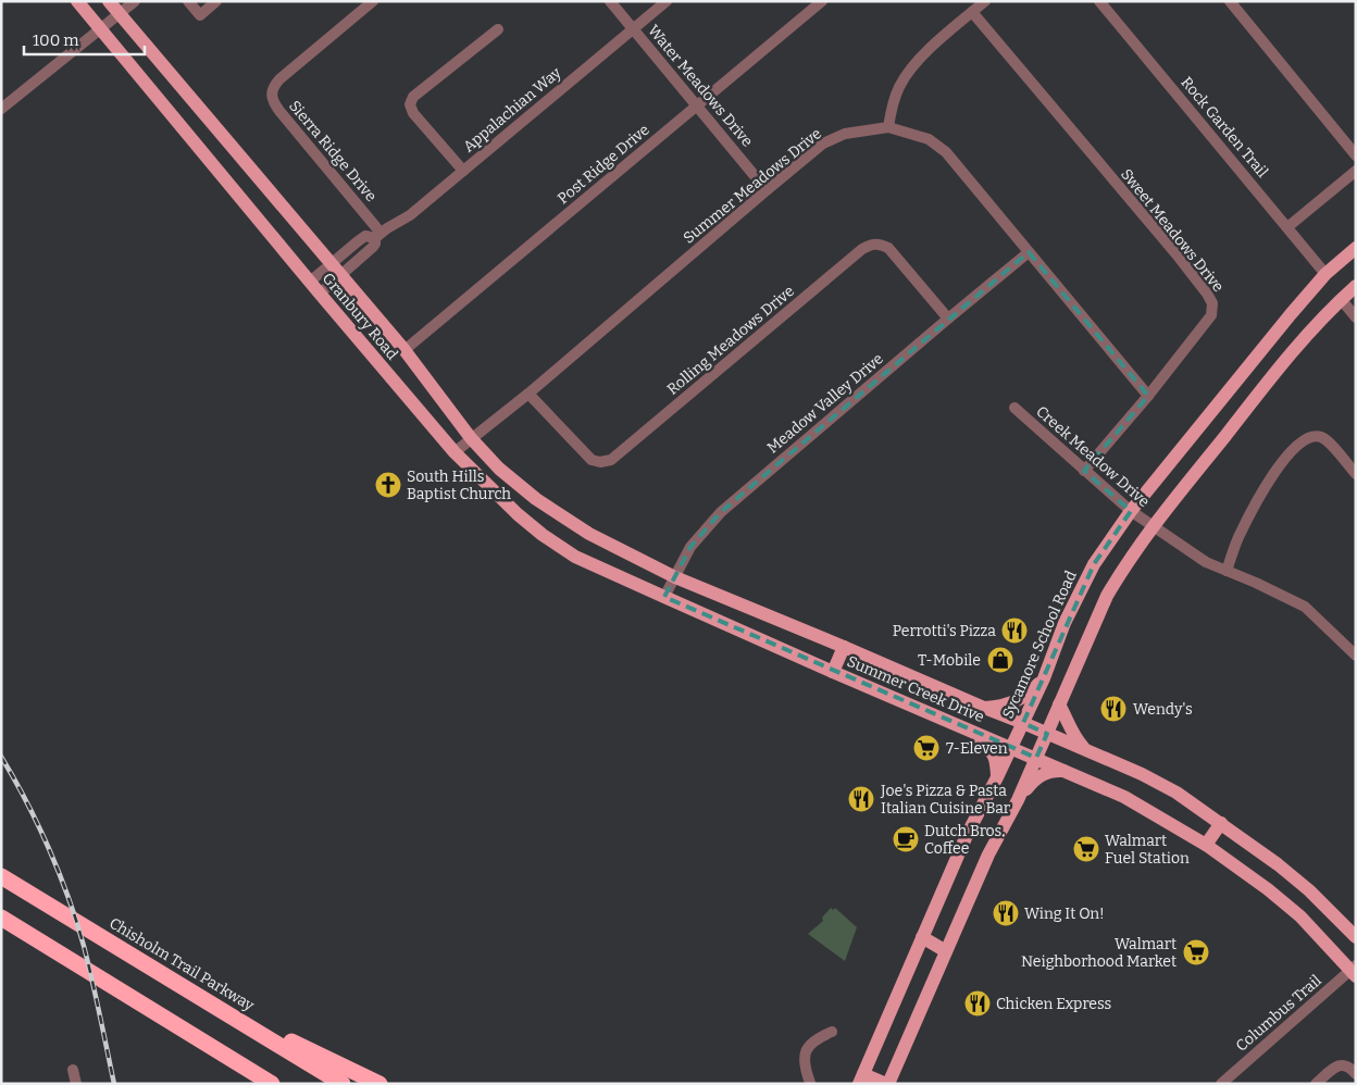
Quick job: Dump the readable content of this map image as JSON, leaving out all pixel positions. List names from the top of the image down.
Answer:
{
  "streets": {
    "highway": ["Chisholm Trail Parkway"],
    "main road": ["Granbury Road", "Sycamore School Road", "Summer Creek Drive"],
    "street": [
      "Water Meadows Drive",
      "Appalachian Way",
      "Rock Garden Trail",
      "Sierra Ridge Drive",
      "Post Ridge Drive",
      "Summer Meadows Drive",
      "Sweet Meadows Drive",
      "Rolling Meadows Drive",
      "Meadow Valley Drive",
      "Creek Meadow Drive",
      "Columbus Trail"
    ]
  },
  "crossings": [
    ["Water Meadows Drive", "Appalachian Way"],
    ["Water Meadows Drive", "Post Ridge Drive"],
    ["Water Meadows Drive", "Summer Meadows Drive"],
    ["Appalachian Way", "Sierra Ridge Drive"],
    ["Appalachian Way", "Granbury Road"],
    ["Rock Garden Trail", "Sycamore School Road"],
    ["Post Ridge Drive", "Granbury Road"],
    ["Summer Meadows Drive", "Sweet Meadows Drive"],
    ["Summer Meadows Drive", "Granbury Road"],
    ["Summer Meadows Drive", "Rolling Meadows Drive"],
    ["Summer Meadows Drive", "Meadow Valley Drive"],
    ["Sweet Meadows Drive", "Creek Meadow Drive"],
    ["Granbury Road", "Meadow Valley Drive"],
    ["Granbury Road", "Summer Creek Drive"],
    ["Rolling Meadows Drive", "Meadow Valley Drive"],
    ["Meadow Valley Drive", "Summer Creek Drive"],
    ["Creek Meadow Drive", "Sycamore School Road"],
    ["Sycamore School Road", "Summer Creek Drive"],
    ["Summer Creek Drive", "Columbus Trail"]
  ],
  "places": {
    "church": ["South Hills Baptist Church"],
    "restaurant": [
      "Perrotti's Pizza",
      "Wendy's",
      "Joe's Pizza & Pasta Italian Cuisine Bar",
      "Wing It On!",
      "Chicken Express"
    ],
    "shop": ["T-Mobile"],
    "supermarket": ["7-Eleven", "Walmart Fuel Station", "Walmart Neighborhood Market"],
    "cafe": ["Dutch Bros. Coffee"]
  },
  "scale_bar": "100 m"
}
